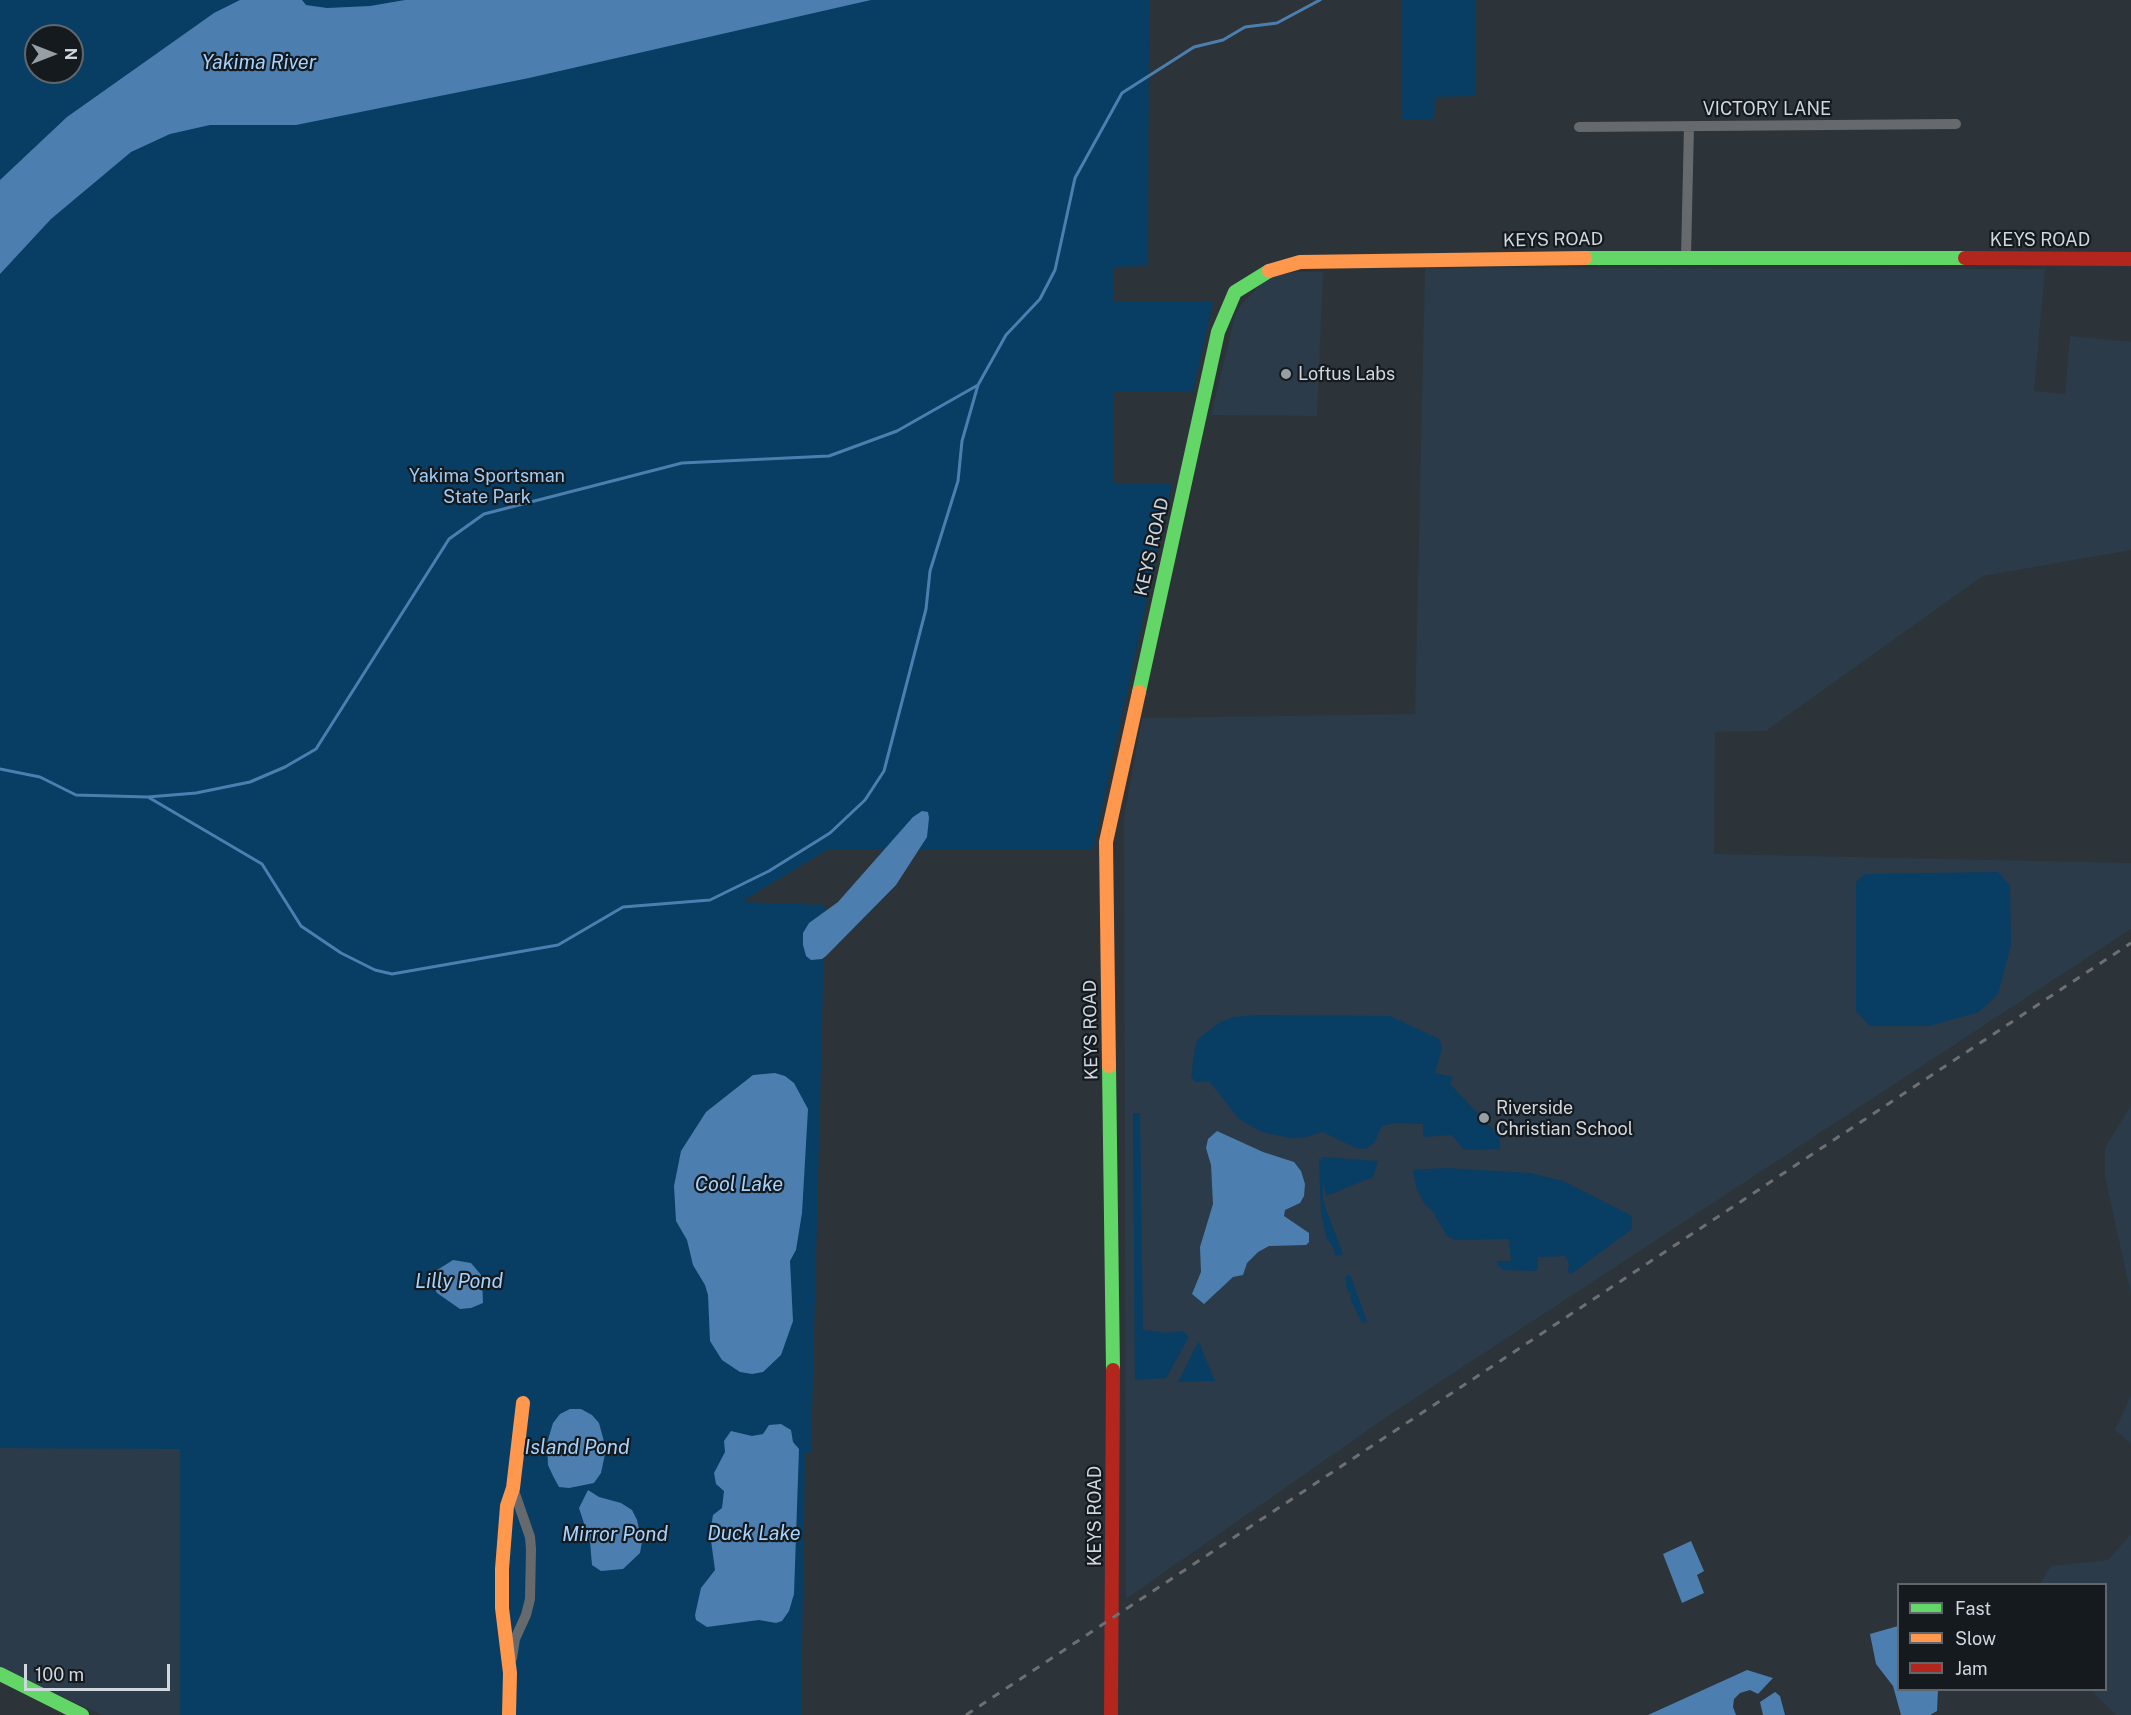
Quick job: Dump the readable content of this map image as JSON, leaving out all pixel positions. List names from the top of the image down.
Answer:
{
  "streets": {
    "street": ["VICTORY LANE", "KEYS ROAD"]
  },
  "water": [
    "Yakima River",
    "Cool Lake",
    "Lilly Pond",
    "Island Pond",
    "Duck Lake",
    "Mirror Pond"
  ],
  "parks": ["Yakima Sportsman State Park"],
  "places": ["Loftus Labs", "Riverside Christian School"],
  "legend": ["Fast", "Slow", "Jam"],
  "scale_bar": "100 m",
  "north": "right"
}
